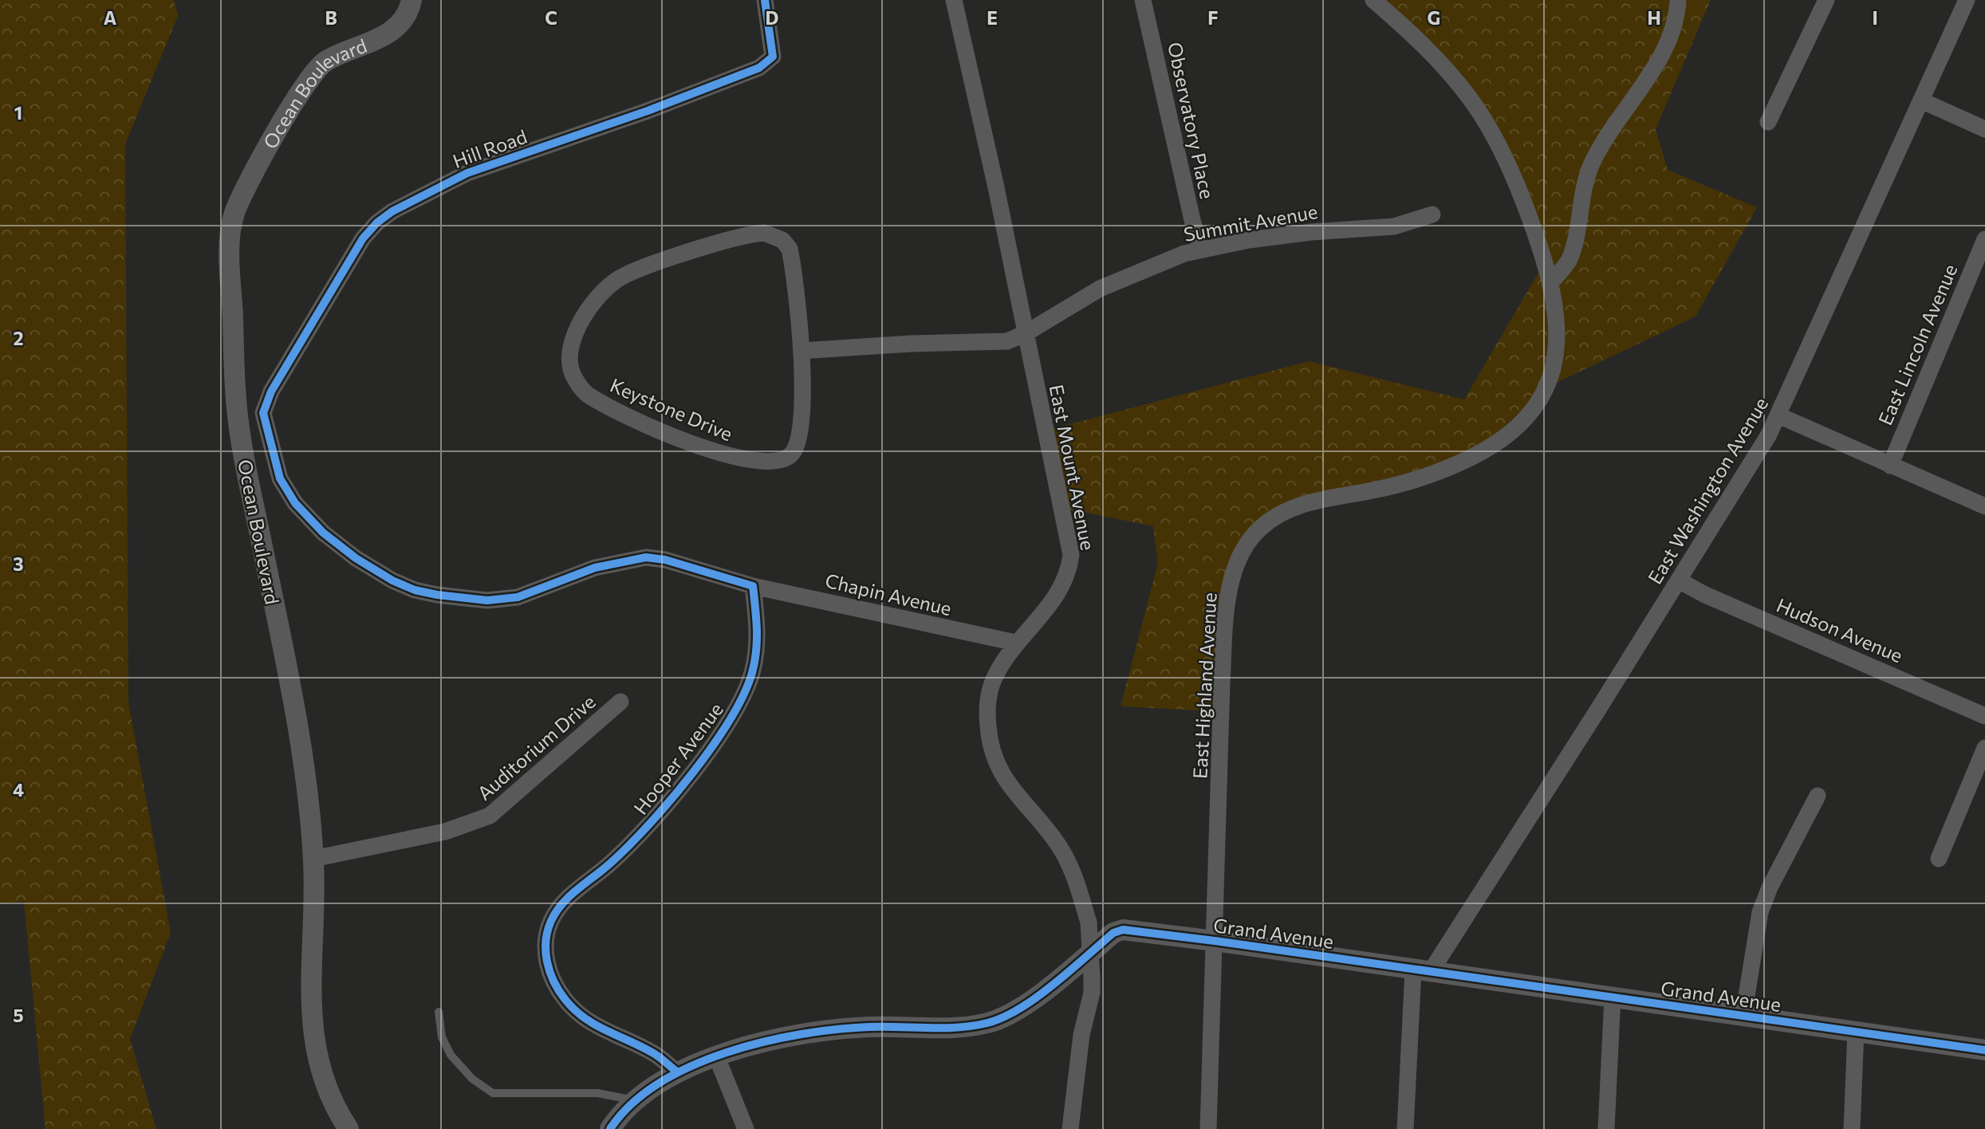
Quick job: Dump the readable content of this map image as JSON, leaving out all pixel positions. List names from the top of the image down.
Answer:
{
  "streets": {
    "street": [
      "Ocean Boulevard",
      "Observatory Place",
      "Hill Road",
      "Summit Avenue",
      "East Lincoln Avenue",
      "Keystone Drive",
      "East Mount Avenue",
      "East Washington Avenue",
      "Chapin Avenue",
      "Hudson Avenue",
      "East Highland Avenue",
      "Auditorium Drive",
      "Hooper Avenue",
      "Grand Avenue"
    ]
  },
  "crossings": [
    ["Ocean Boulevard", "Auditorium Drive"],
    ["Observatory Place", "Summit Avenue"],
    ["Hill Road", "Chapin Avenue"],
    ["Hill Road", "Hooper Avenue"],
    ["Summit Avenue", "East Mount Avenue"],
    ["East Mount Avenue", "Chapin Avenue"],
    ["East Washington Avenue", "Hudson Avenue"],
    ["East Washington Avenue", "Grand Avenue"],
    ["Chapin Avenue", "Hooper Avenue"],
    ["East Highland Avenue", "Grand Avenue"],
    ["Hooper Avenue", "Grand Avenue"]
  ],
  "grid": {
    "columns": [
      "A",
      "B",
      "C",
      "D",
      "E",
      "F",
      "G",
      "H",
      "I"
    ],
    "rows": [
      "1",
      "2",
      "3",
      "4",
      "5"
    ]
  }
}
